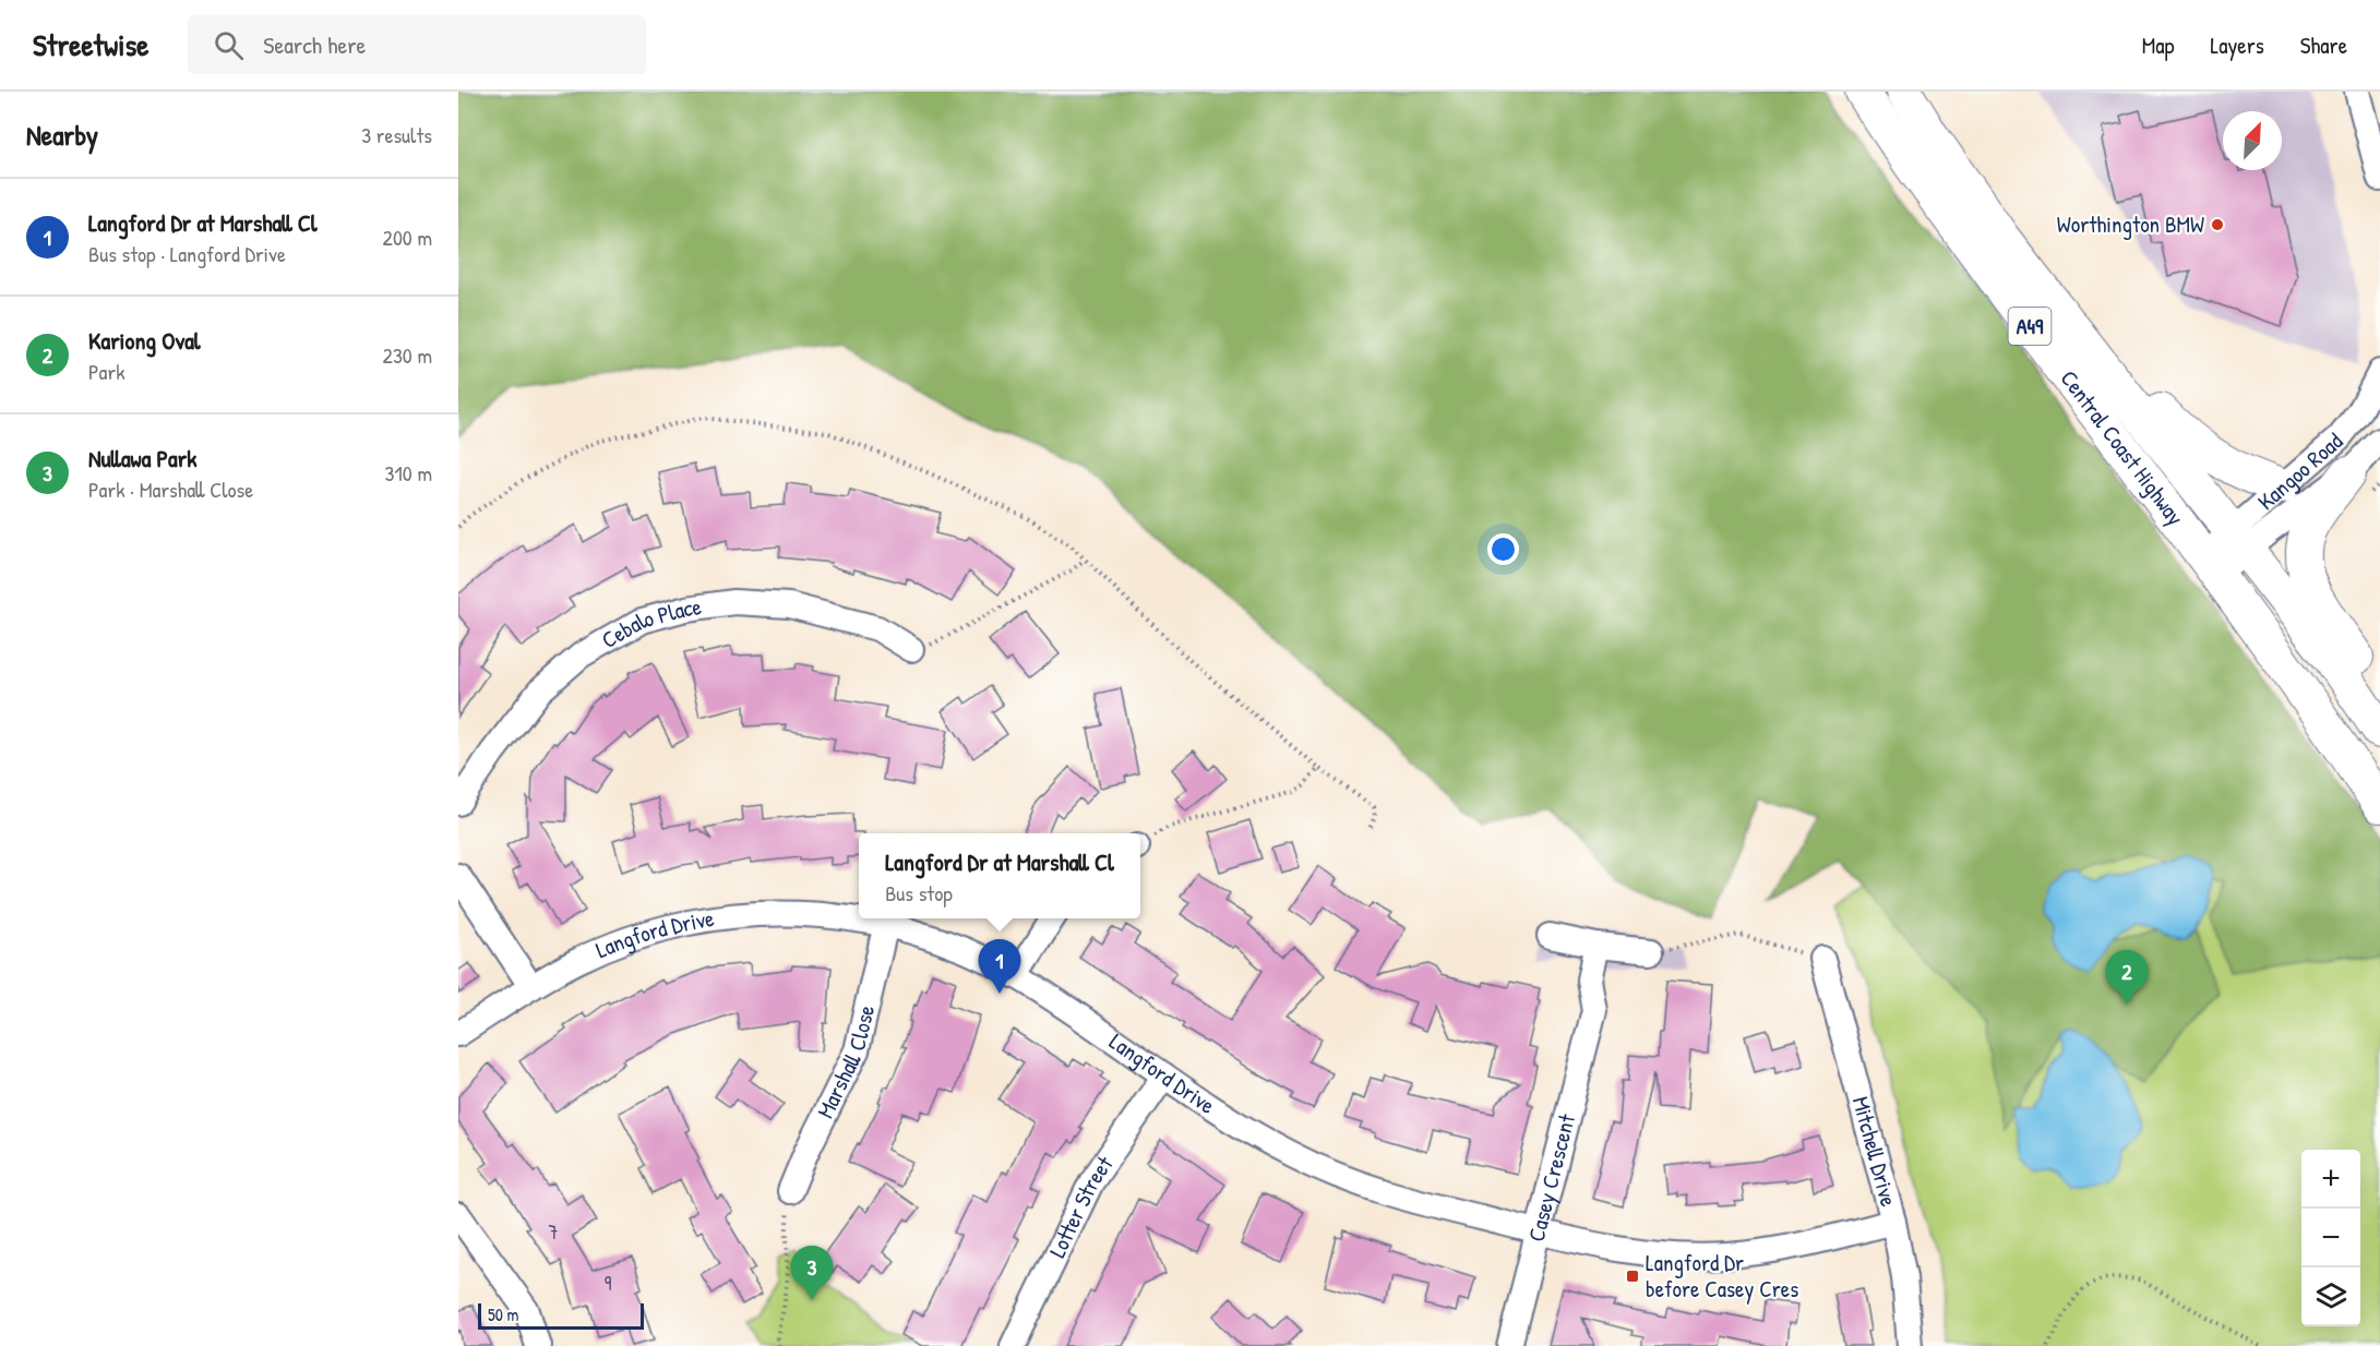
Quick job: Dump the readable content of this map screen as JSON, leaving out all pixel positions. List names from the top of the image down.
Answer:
{
  "streets": {
    "highway": ["A49", "Central Coast Highway"],
    "street": [
      "Kangoo Road",
      "Cebalo Place",
      "Langford Drive",
      "Marshall Close",
      "Mitchell Drive",
      "Casey Crescent",
      "Lotter Street"
    ]
  },
  "crossings": [
    ["Central Coast Highway", "Kangoo Road"],
    ["Langford Drive", "Marshall Close"],
    ["Langford Drive", "Mitchell Drive"],
    ["Langford Drive", "Casey Crescent"],
    ["Langford Drive", "Lotter Street"]
  ],
  "places": {
    "other": ["Worthington BMW"],
    "transit": ["Langford Dr before Casey Cres"]
  },
  "house_numbers": ["7", "9"],
  "scale_bar": "50 m",
  "north": "top right",
  "page": {
    "header": "Streetwise",
    "search": "Search here",
    "nav": ["Map", "Layers", "Share"],
    "heading": ["Nearby", "3 results"],
    "list": [
      {
        "mark": "1",
        "name": "Langford Dr at Marshall Cl",
        "note": "Bus stop · Langford Drive",
        "value": "200 m"
      },
      {
        "mark": "2",
        "name": "Kariong Oval",
        "note": "Park",
        "value": "230 m"
      },
      {
        "mark": "3",
        "name": "Nullawa Park",
        "note": "Park · Marshall Close",
        "value": "310 m"
      }
    ],
    "popup": ["Langford Dr at Marshall Cl", "Bus stop"],
    "pins": ["1", "2", "3"],
    "map_buttons": ["+", "−"],
    "scale": "50 m"
  }
}
